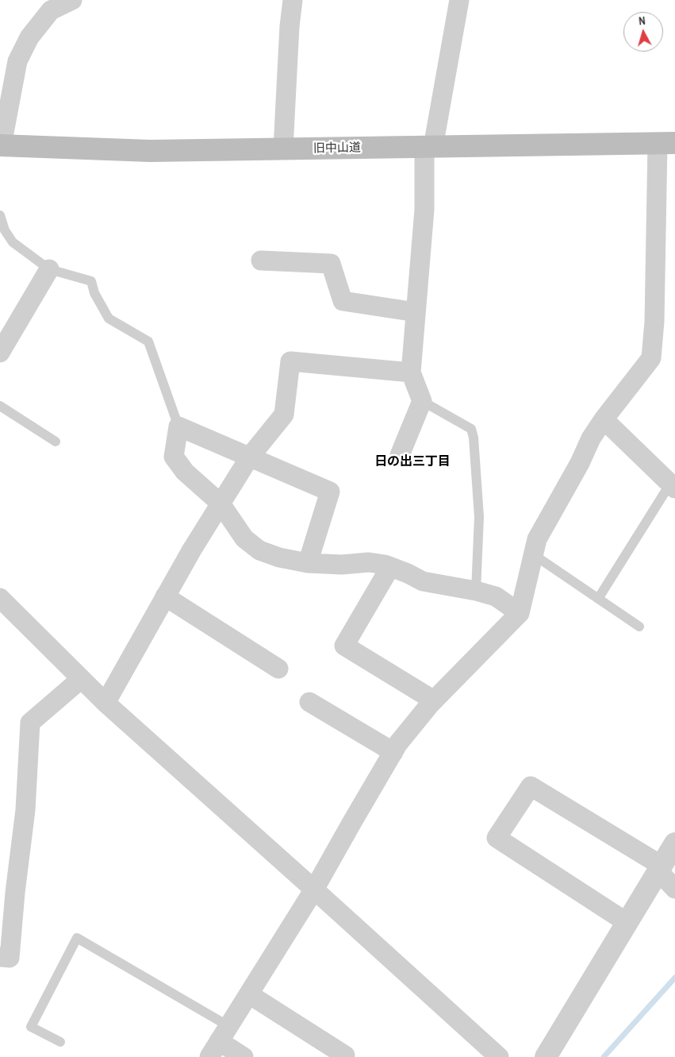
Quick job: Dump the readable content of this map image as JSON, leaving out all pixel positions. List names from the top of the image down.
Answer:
{
  "streets": {
    "main road": ["旧中山道"]
  },
  "districts": ["日の出三丁目"],
  "north": "top"
}
